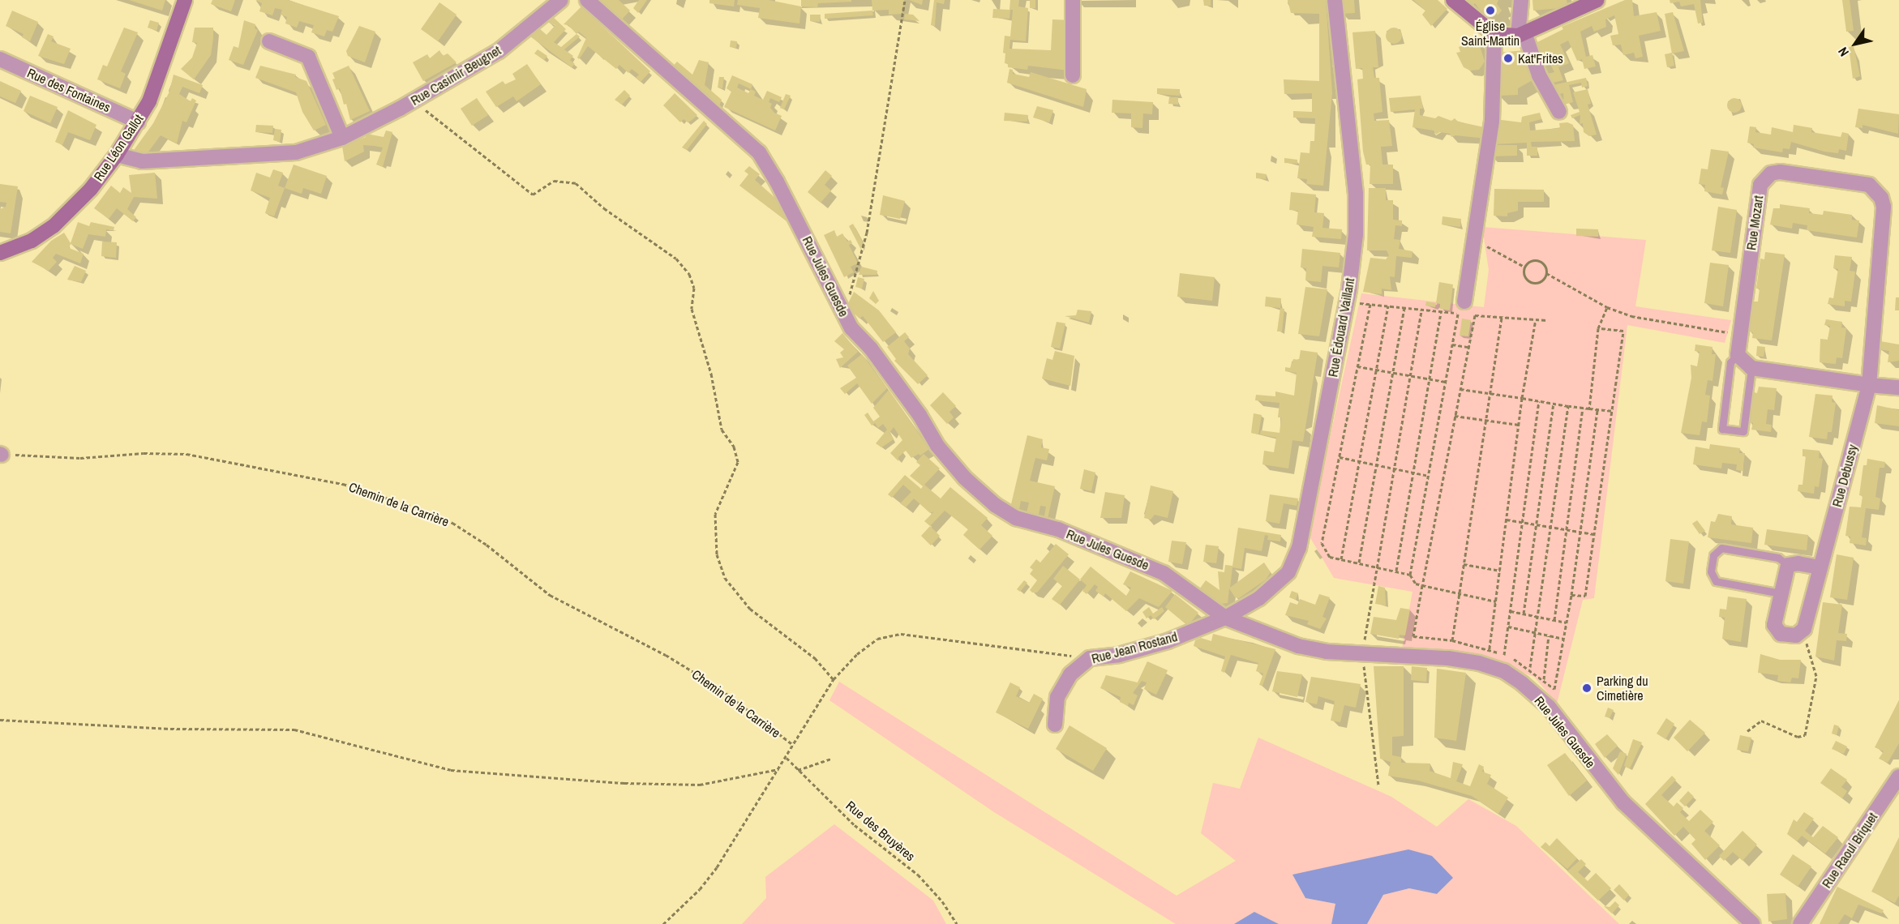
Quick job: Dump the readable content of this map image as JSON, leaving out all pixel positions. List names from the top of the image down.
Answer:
{
  "streets": {
    "street": [
      "Rue Casimir Beugnet",
      "Rue des Fontaines",
      "Rue Léon Gallot",
      "Rue Mozart",
      "Rue Jules Guesde",
      "Rue Édouard Vaillant",
      "Rue Debussy",
      "Rue Jean Rostand",
      "Rue Raoul Briquet"
    ],
    "path": ["Chemin de la Carrière", "Rue des Bruyères"]
  },
  "crossings": [
    ["Rue Casimir Beugnet", "Rue Léon Gallot"],
    ["Rue des Fontaines", "Rue Léon Gallot"],
    ["Rue Mozart", "Rue Debussy"],
    ["Rue Jules Guesde", "Rue Édouard Vaillant"],
    ["Rue Jules Guesde", "Rue Jean Rostand"],
    ["Rue Édouard Vaillant", "Rue Jean Rostand"]
  ],
  "places": ["Église Saint-Martin", "Kat'Frites", "Parking du Cimetière"],
  "north": "bottom left"
}
